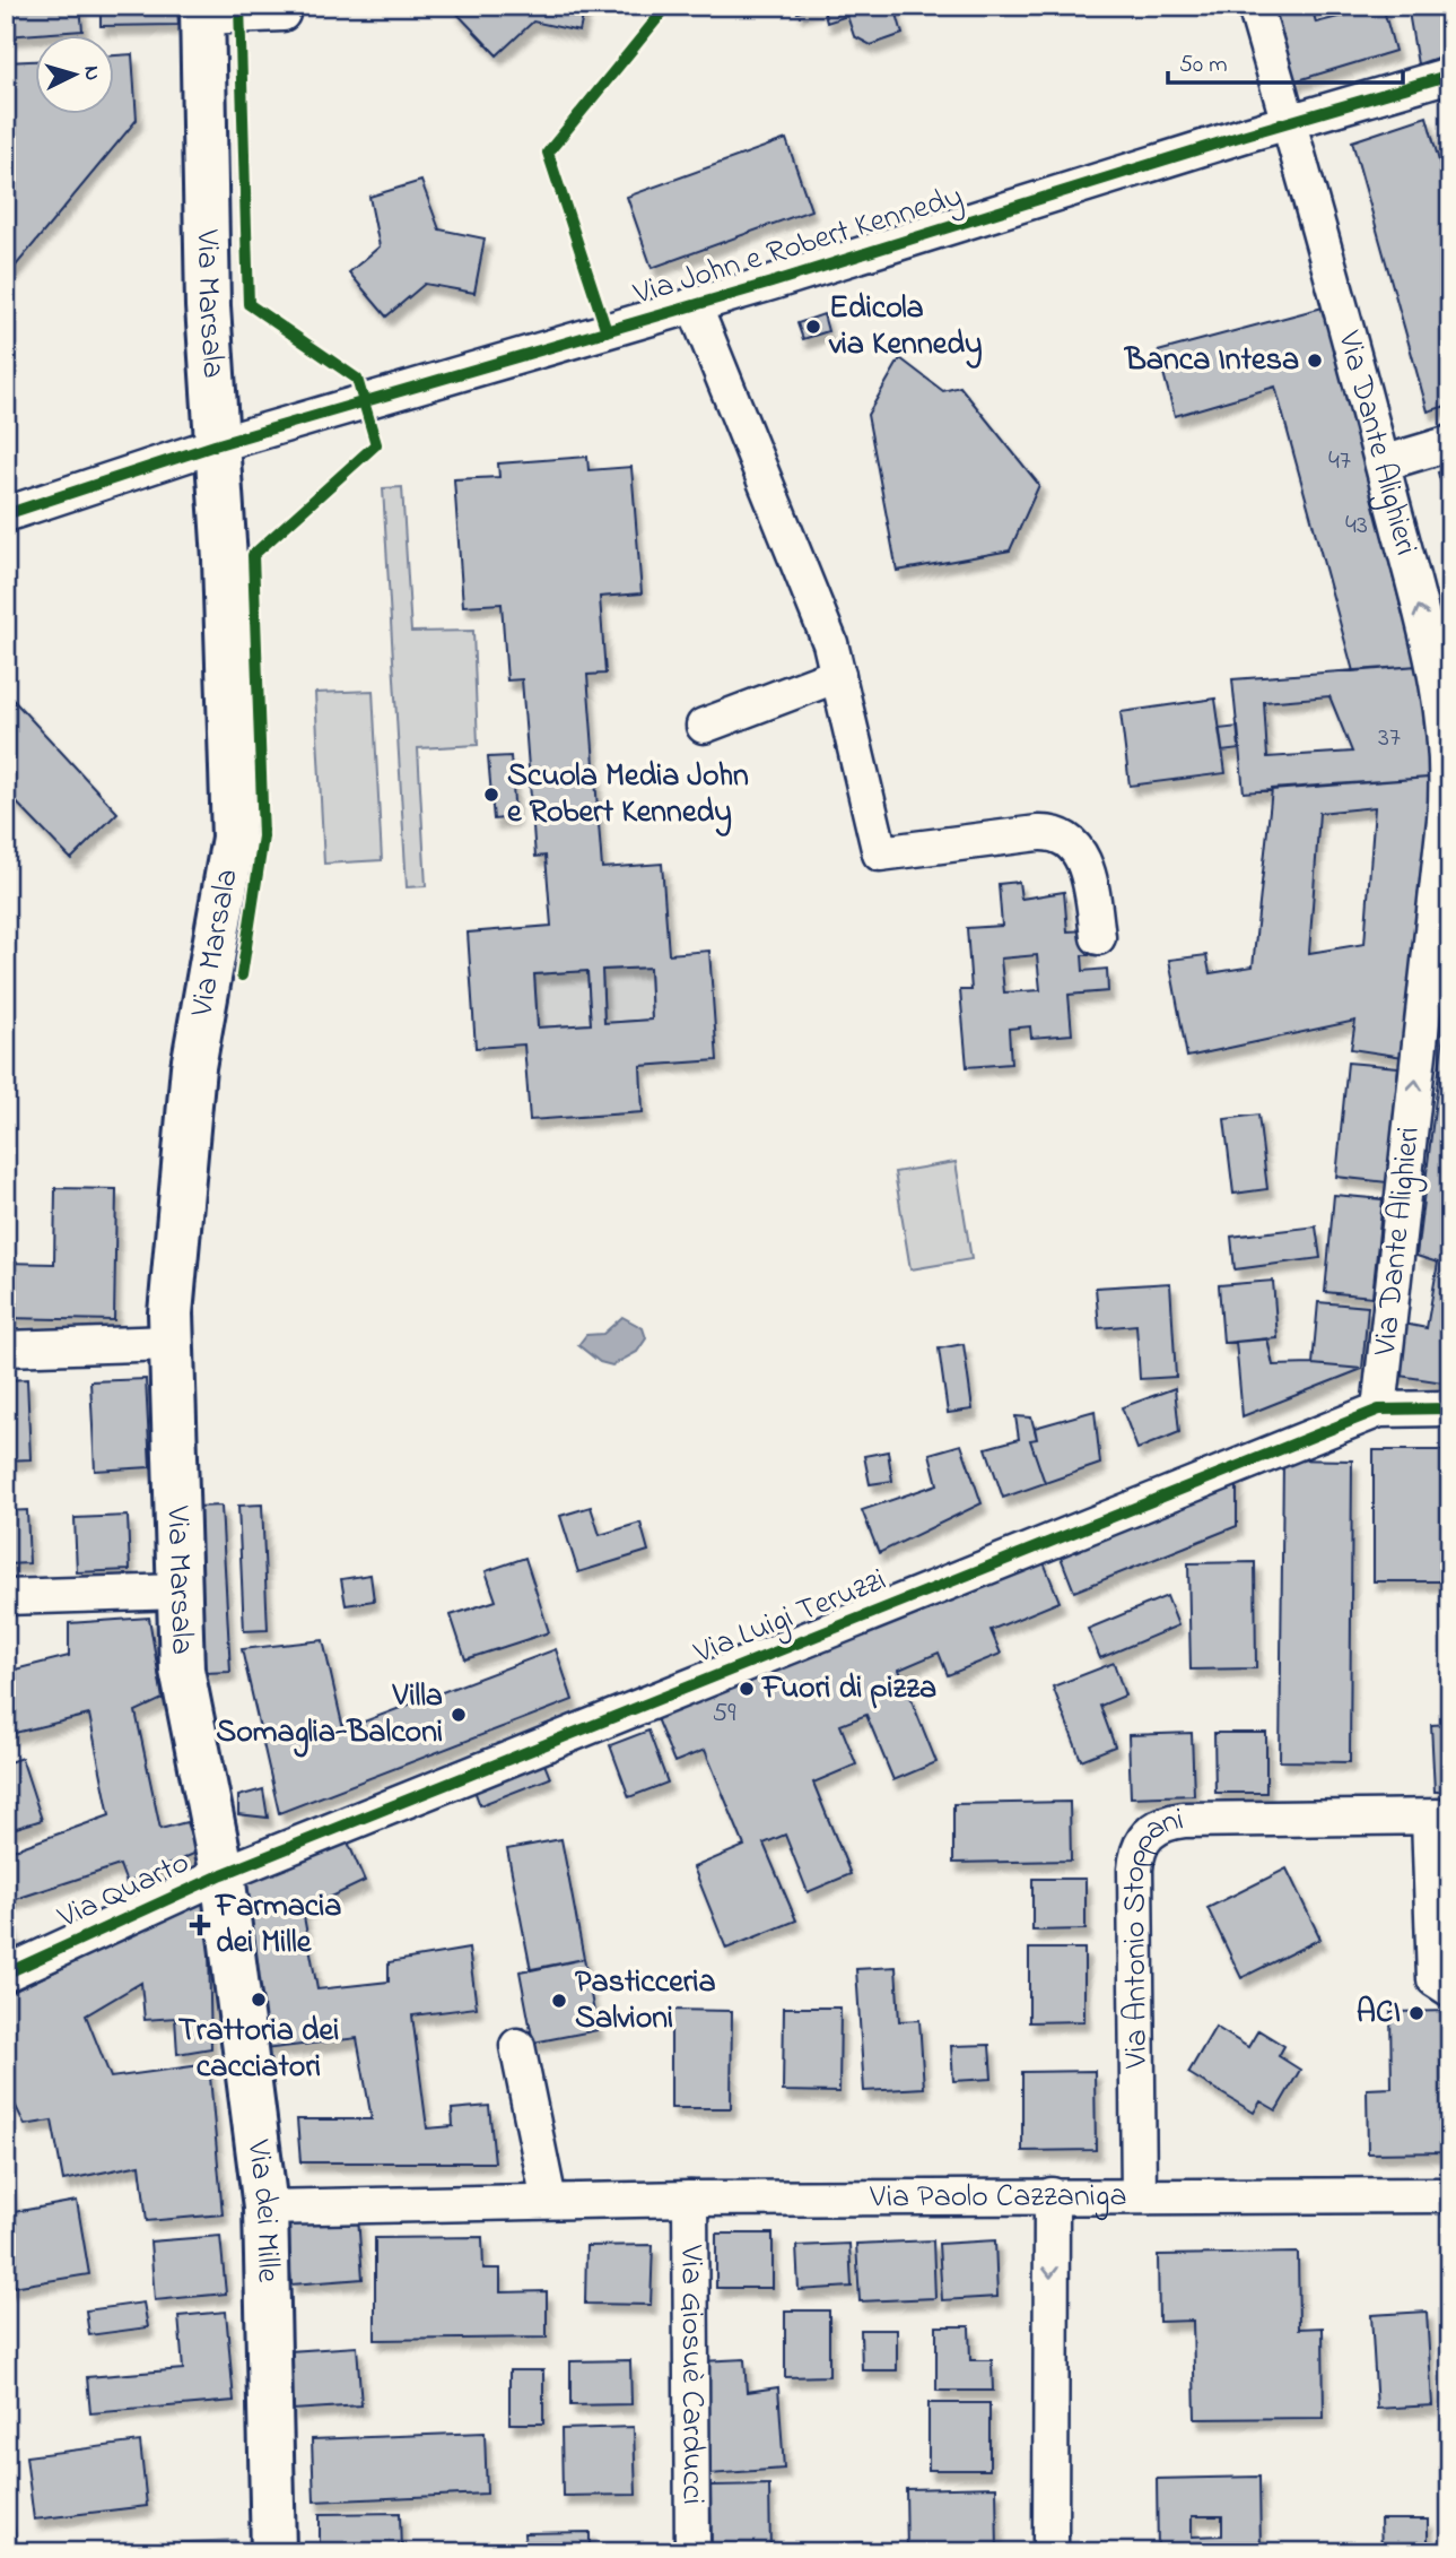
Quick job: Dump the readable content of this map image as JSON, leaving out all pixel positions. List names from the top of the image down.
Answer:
{
  "streets": {
    "main road": ["Via Marsala", "Via dei Mille"],
    "street": [
      "Via John e Robert Kennedy",
      "Via Dante Alighieri",
      "Via Luigi Teruzzi",
      "Via Quarto",
      "Via Antonio Stoppani",
      "Via Paolo Cazzaniga",
      "Via Giosuè Carducci"
    ]
  },
  "crossings": [
    ["Via John e Robert Kennedy", "Via Marsala"],
    ["Via John e Robert Kennedy", "Via Dante Alighieri"],
    ["Via Marsala", "Via Luigi Teruzzi"],
    ["Via Marsala", "Via Quarto"],
    ["Via Marsala", "Via dei Mille"],
    ["Via Dante Alighieri", "Via Luigi Teruzzi"],
    ["Via Luigi Teruzzi", "Via Quarto"],
    ["Via Luigi Teruzzi", "Via dei Mille"],
    ["Via Quarto", "Via dei Mille"],
    ["Via Antonio Stoppani", "Via Paolo Cazzaniga"],
    ["Via Paolo Cazzaniga", "Via dei Mille"],
    ["Via Paolo Cazzaniga", "Via Giosuè Carducci"]
  ],
  "one_way": ["Via Dante Alighieri"],
  "places": {
    "other": [
      "Edicola via Kennedy",
      "Banca Intesa",
      "Scuola Media John e Robert Kennedy",
      "Fuori di pizza",
      "Villa Somaglia-Balconi",
      "Trattoria dei cacciatori",
      "Pasticceria Salvioni",
      "ACI"
    ],
    "health": ["Farmacia dei Mille"]
  },
  "house_numbers": [
    "47",
    "43",
    "37",
    "59"
  ],
  "scale_bar": "50 m",
  "north": "right"
}
